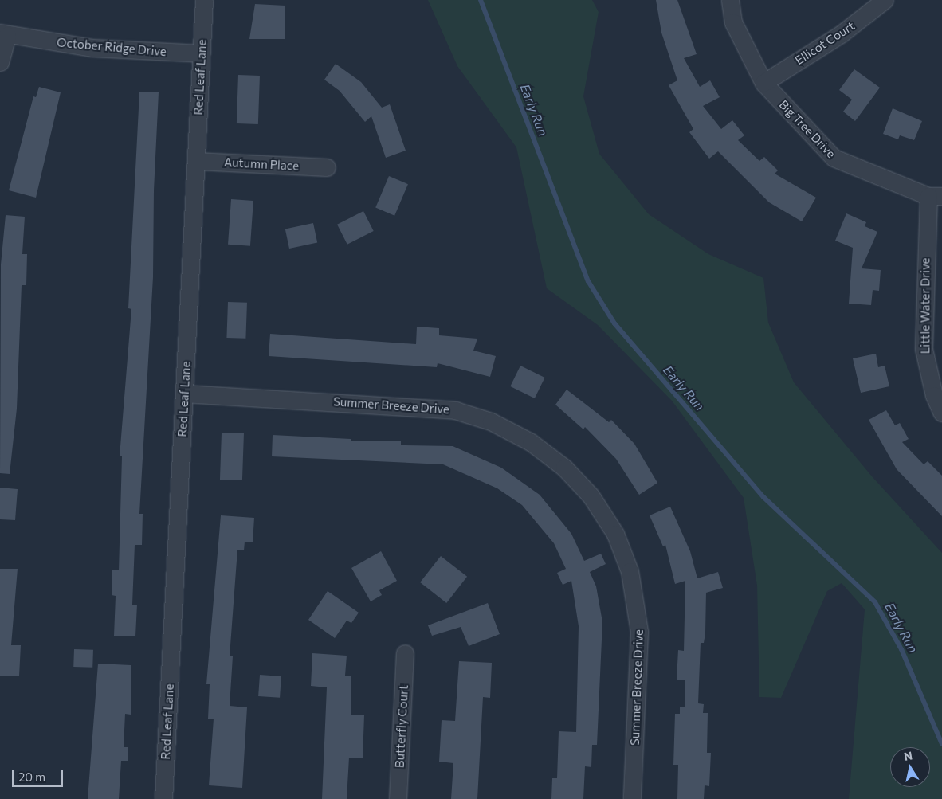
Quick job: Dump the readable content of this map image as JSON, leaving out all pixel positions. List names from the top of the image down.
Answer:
{
  "streets": {
    "street": [
      "Ellicot Court",
      "October Ridge Drive",
      "Red Leaf Lane",
      "Big Tree Drive",
      "Autumn Place",
      "Little Water Drive",
      "Summer Breeze Drive",
      "Butterfly Court"
    ]
  },
  "crossings": [
    ["Ellicot Court", "Big Tree Drive"],
    ["October Ridge Drive", "Red Leaf Lane"],
    ["Red Leaf Lane", "Autumn Place"],
    ["Red Leaf Lane", "Summer Breeze Drive"],
    ["Big Tree Drive", "Little Water Drive"]
  ],
  "water": ["Early Run"],
  "scale_bar": "20 m",
  "north": "top"
}
